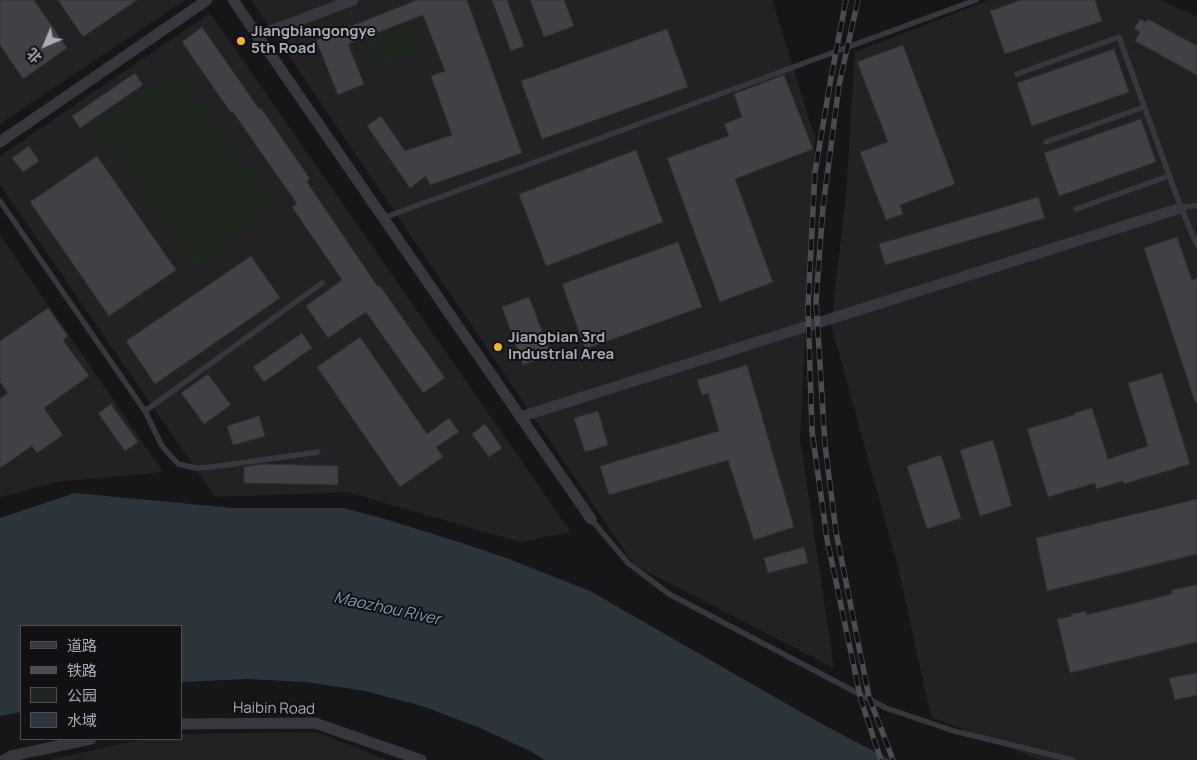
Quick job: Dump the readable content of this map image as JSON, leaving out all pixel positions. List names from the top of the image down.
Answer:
{
  "streets": {
    "street": ["Haibin Road"]
  },
  "water": ["Maozhou River"],
  "places": ["Jiangbiangongye 5th Road", "Jiangbian 3rd Industrial Area"],
  "legend": [
    "道路",
    "铁路",
    "公园",
    "水域"
  ],
  "north": "bottom left"
}
